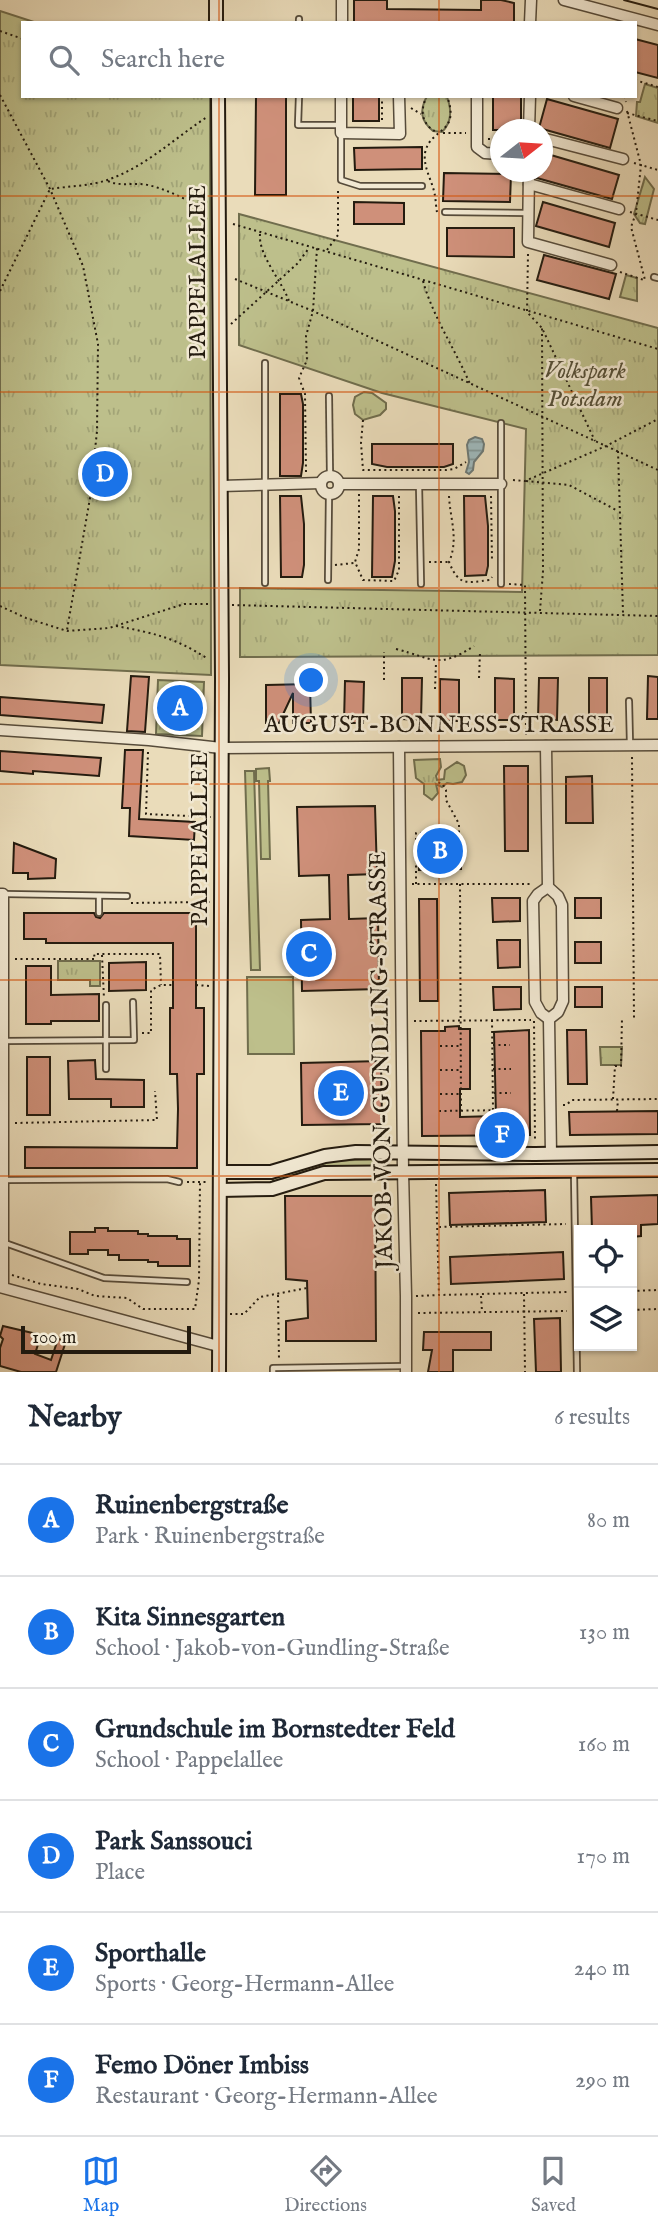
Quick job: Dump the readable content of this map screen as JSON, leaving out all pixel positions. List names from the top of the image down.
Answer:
{
  "streets": {
    "street": ["PAPPELALLEE", "AUGUST-BONNESS-STRASSE", "JAKOB-VON-GUNDLING-STRASSE"]
  },
  "crossings": [
    ["PAPPELALLEE", "AUGUST-BONNESS-STRASSE"],
    ["AUGUST-BONNESS-STRASSE", "JAKOB-VON-GUNDLING-STRASSE"]
  ],
  "parks": ["Volkspark Potsdam"],
  "scale_bar": "100 m",
  "north": "right",
  "page": {
    "search": "Search here",
    "pins": [
      "D",
      "A",
      "B",
      "C",
      "E",
      "F"
    ],
    "scale": "100 m",
    "heading": ["Nearby", "6 results"],
    "list": [
      {
        "mark": "A",
        "name": "Ruinenbergstraße",
        "note": "Park · Ruinenbergstraße",
        "value": "80 m"
      },
      {
        "mark": "B",
        "name": "Kita Sinnesgarten",
        "note": "School · Jakob-von-Gundling-Straße",
        "value": "130 m"
      },
      {
        "mark": "C",
        "name": "Grundschule im Bornstedter Feld",
        "note": "School · Pappelallee",
        "value": "160 m"
      },
      {
        "mark": "D",
        "name": "Park Sanssouci",
        "note": "Place",
        "value": "170 m"
      },
      {
        "mark": "E",
        "name": "Sporthalle",
        "note": "Sports · Georg-Hermann-Allee",
        "value": "240 m"
      },
      {
        "mark": "F",
        "name": "Femo Döner Imbiss",
        "note": "Restaurant · Georg-Hermann-Allee",
        "value": "290 m"
      }
    ],
    "nav": ["Map", "Directions", "Saved"]
  }
}
